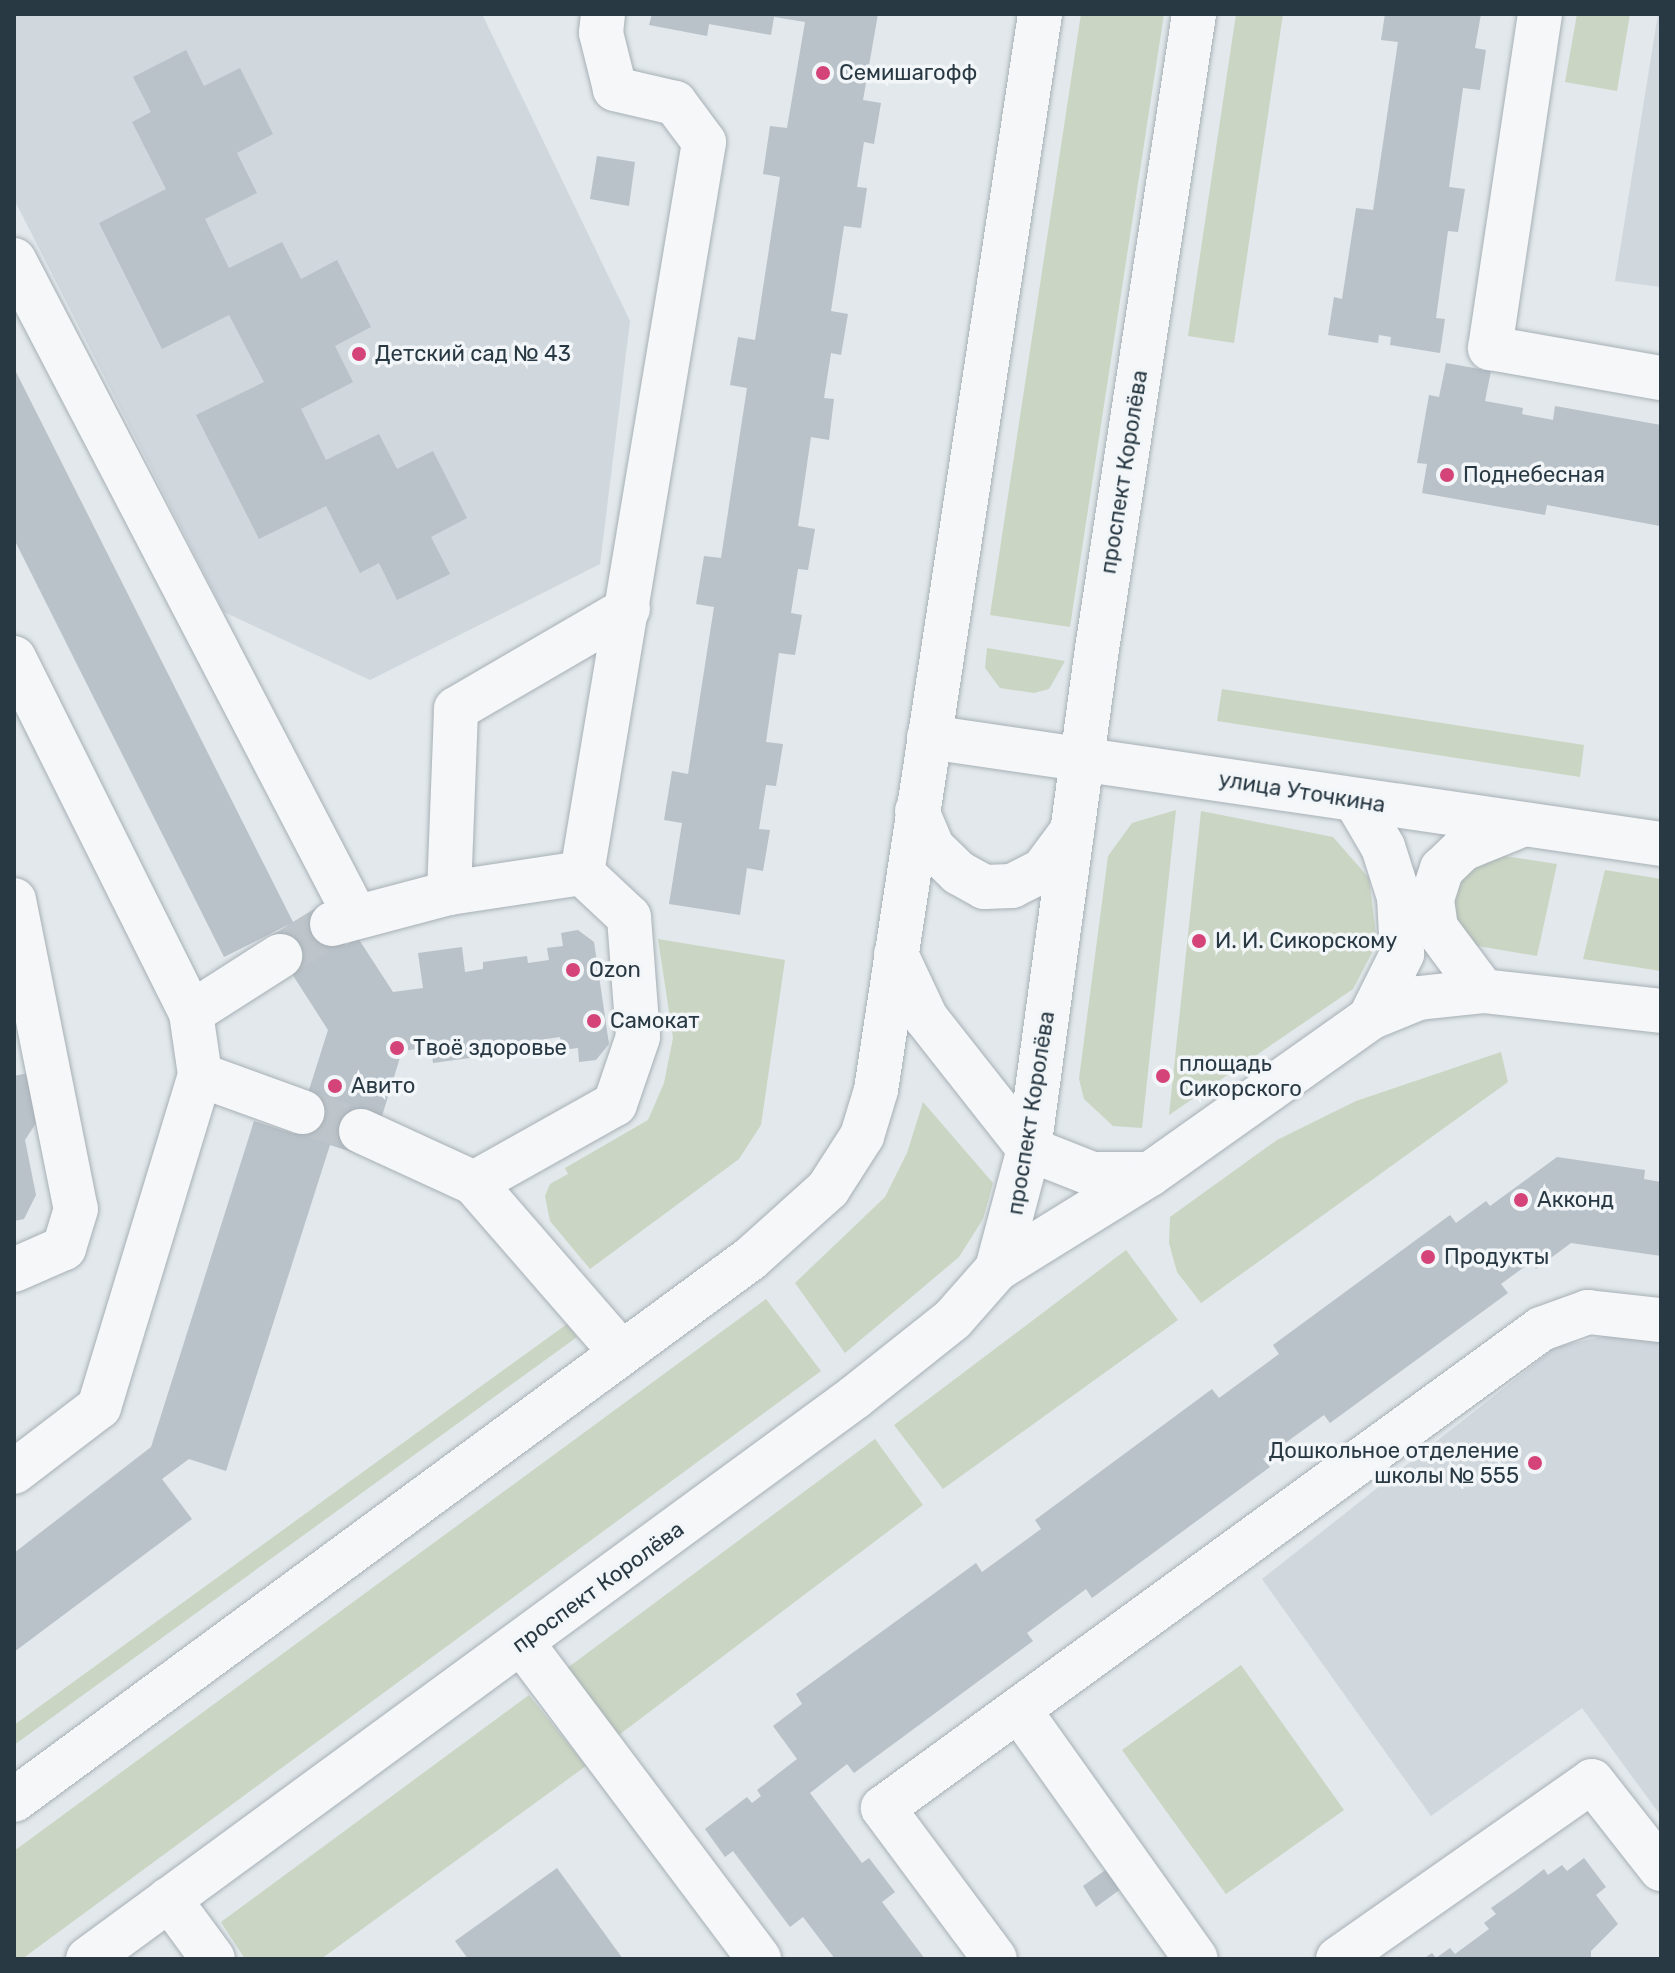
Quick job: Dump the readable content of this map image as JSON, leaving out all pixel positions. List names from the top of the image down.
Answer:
{
  "streets": {
    "street": ["проспект Королёва", "улица Уточкина"]
  },
  "crossings": [
    ["проспект Королёва", "улица Уточкина"]
  ],
  "places": [
    "Семишагофф",
    "Детский сад № 43",
    "Поднебесная",
    "И. И. Сикорскому",
    "Ozon",
    "Самокат",
    "Твоё здоровье",
    "площадь Сикорского",
    "Авито",
    "Акконд",
    "Продукты",
    "Дошкольное отделение школы № 555"
  ]
}
